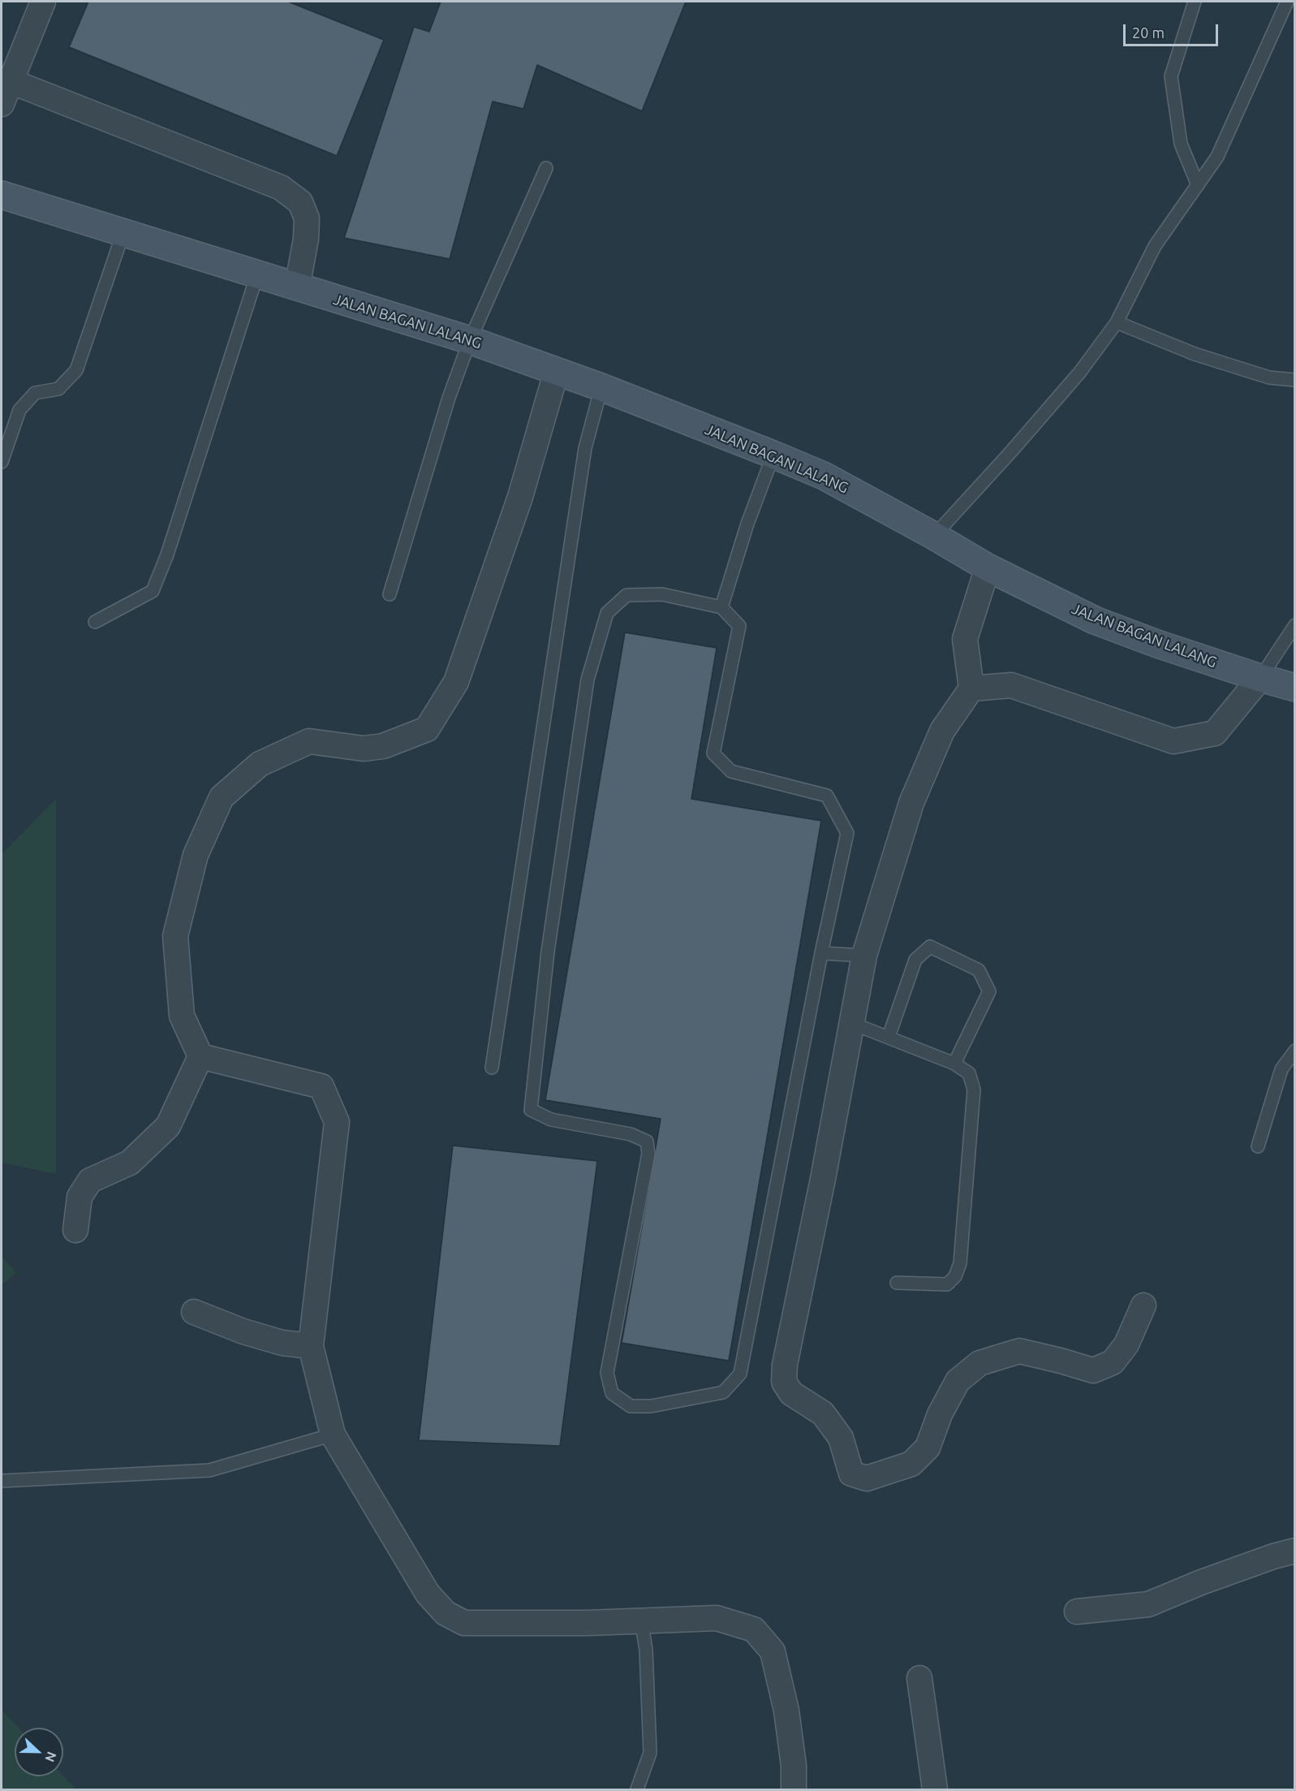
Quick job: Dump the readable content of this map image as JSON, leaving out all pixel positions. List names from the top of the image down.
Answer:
{
  "streets": {
    "main road": ["JALAN BAGAN LALANG"]
  },
  "scale_bar": "20 m",
  "north": "right"
}
